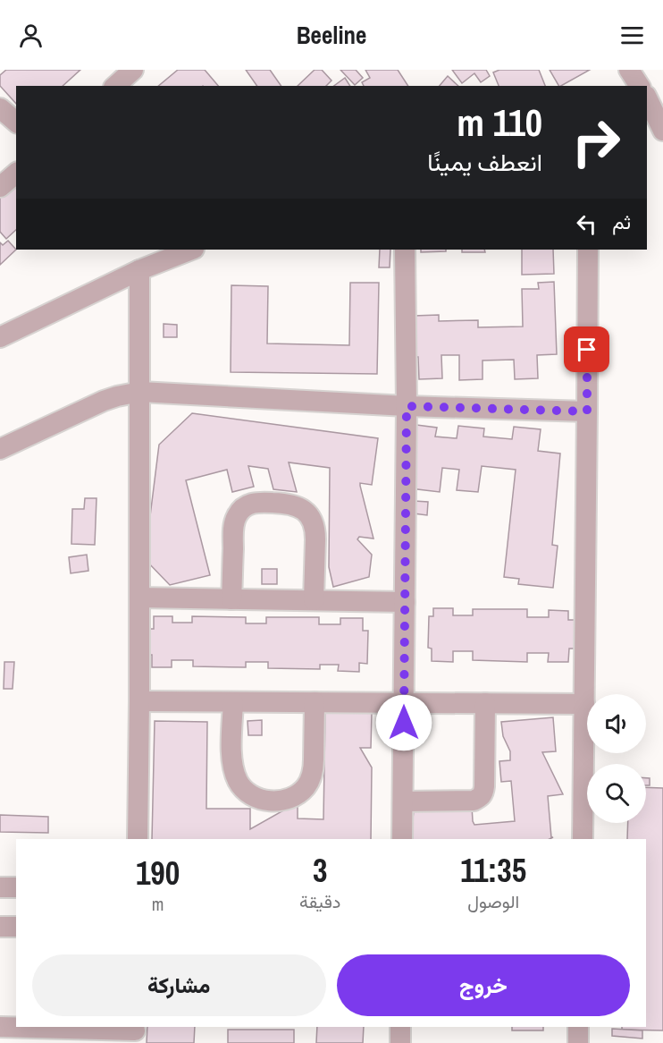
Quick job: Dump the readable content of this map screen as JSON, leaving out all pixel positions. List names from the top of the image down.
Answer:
{
  "page": {
    "header": "Beeline",
    "turn": ["110 m", "انعطف يمينًا"],
    "then": "ثم",
    "eta": [
      "11:35",
      "الوصول",
      "3",
      "دقيقة",
      "190",
      "m"
    ],
    "buttons": ["خروج", "مشاركة"]
  }
}
